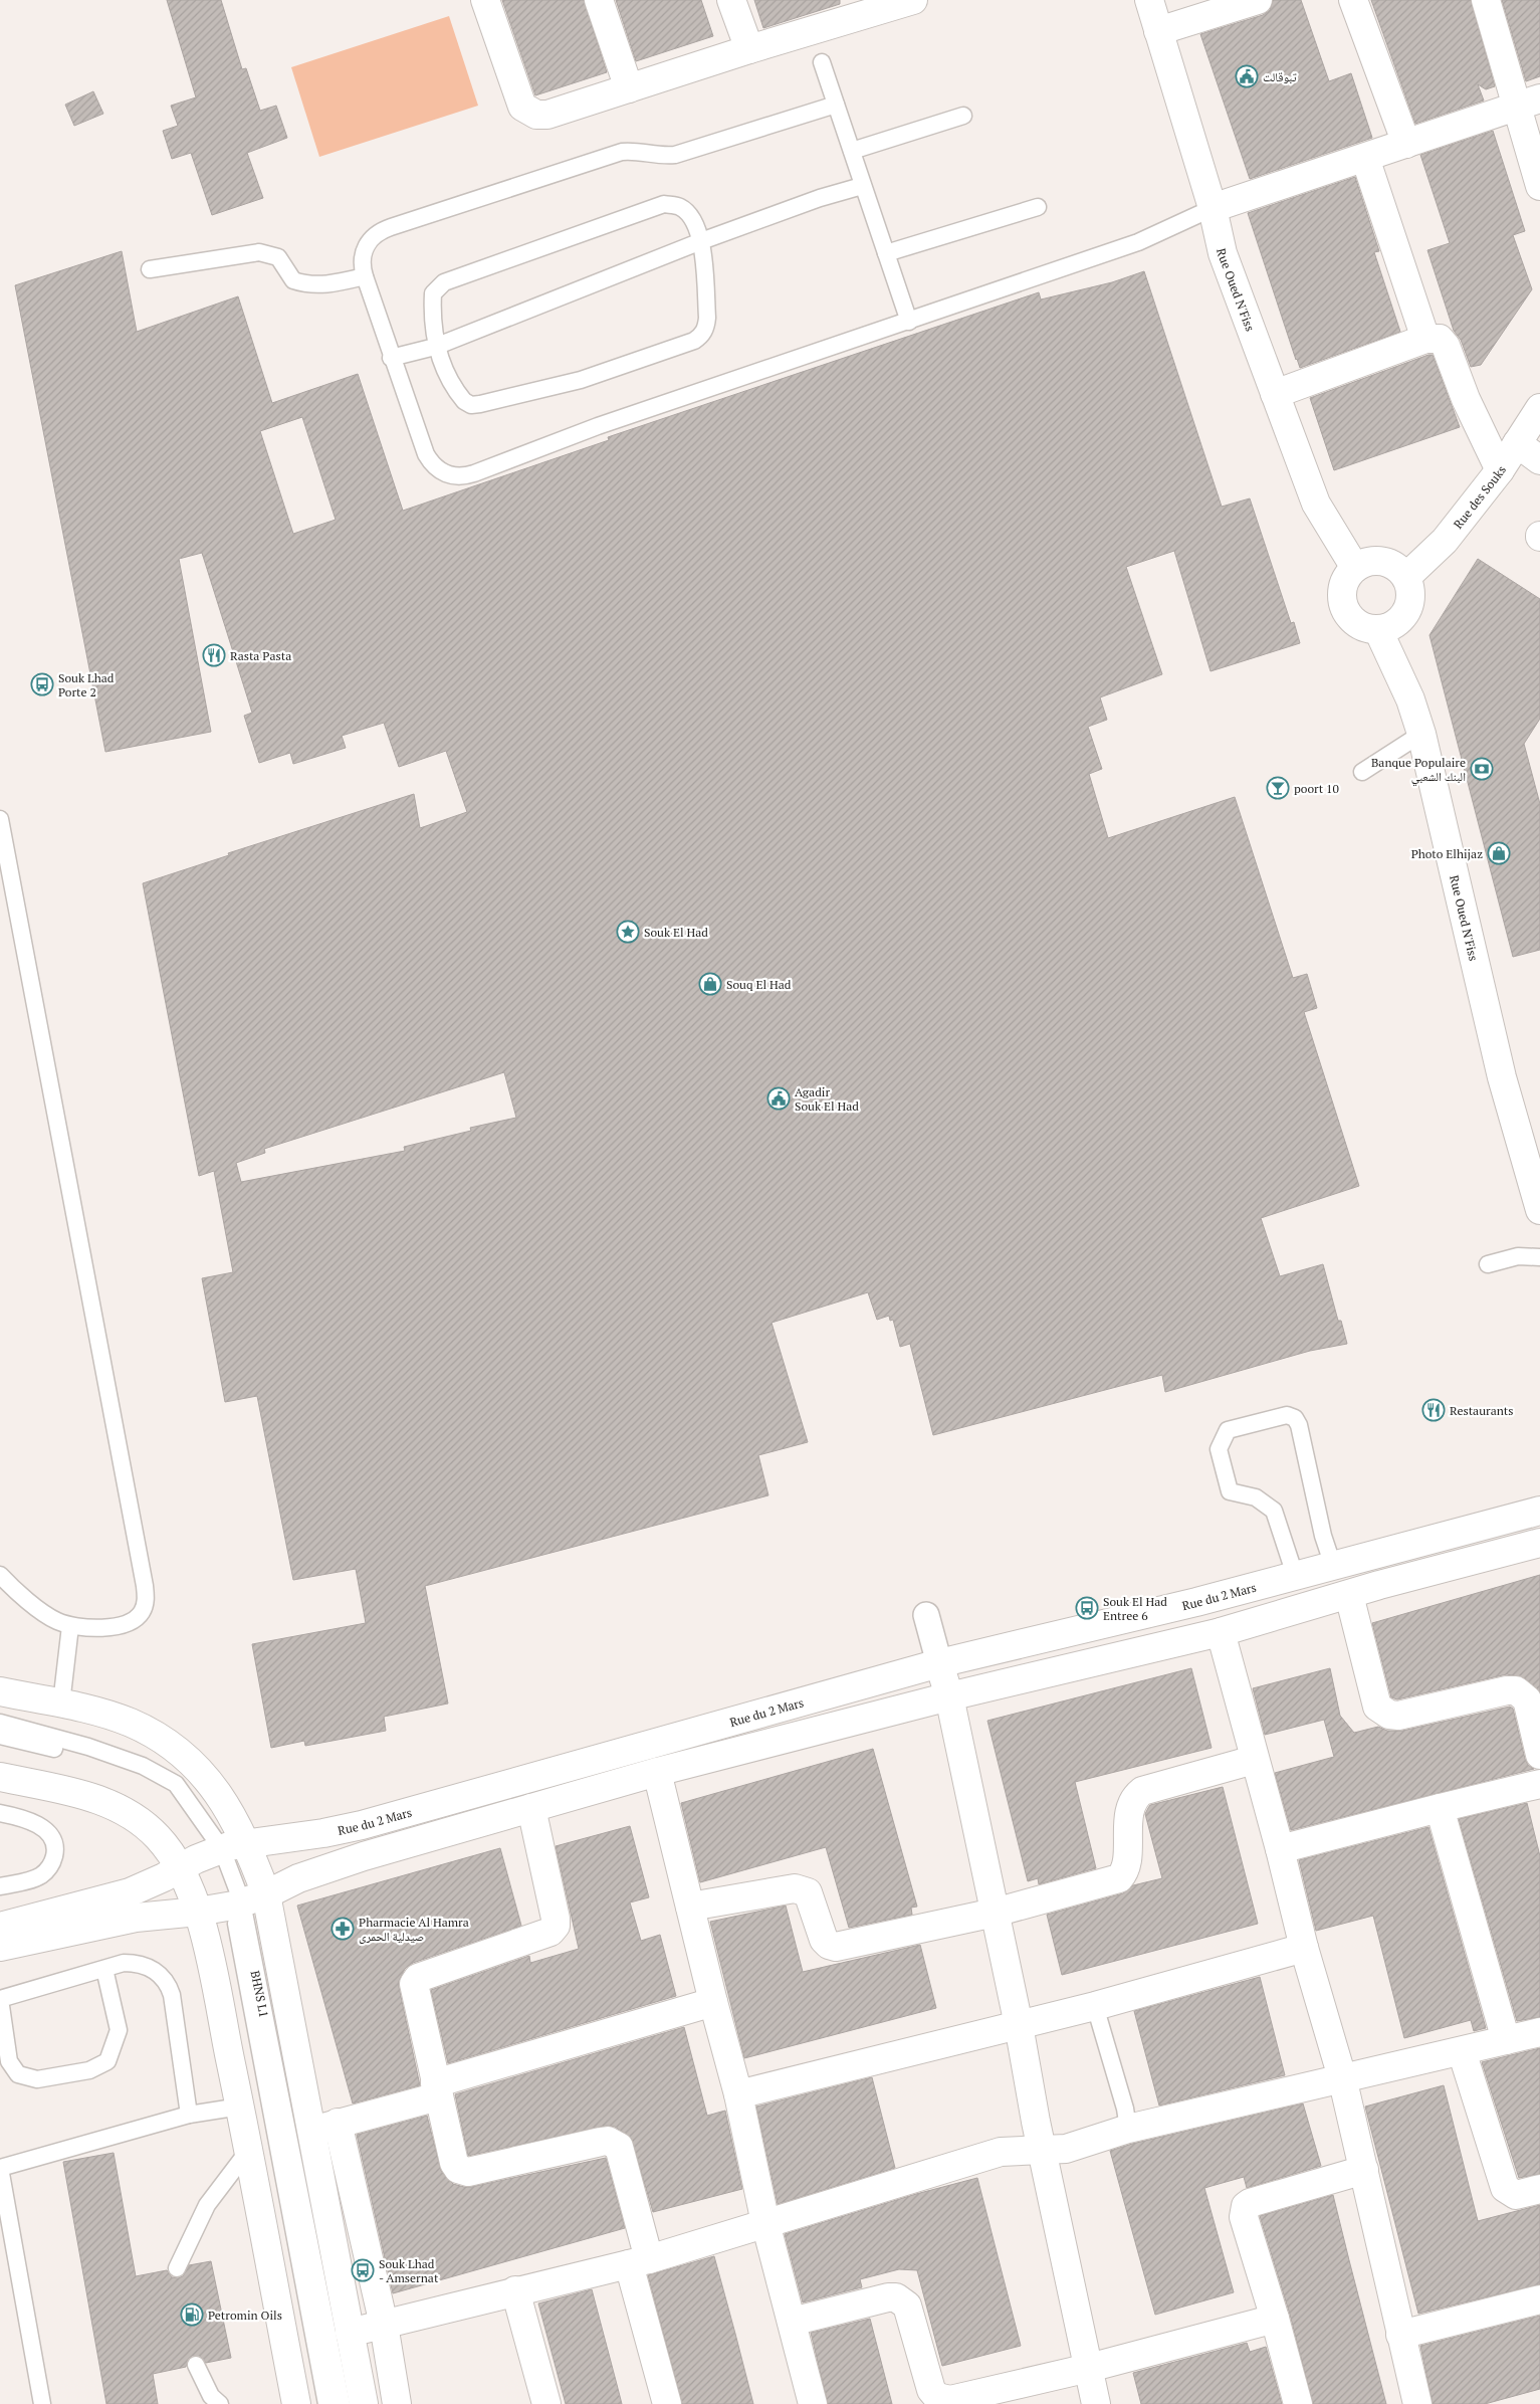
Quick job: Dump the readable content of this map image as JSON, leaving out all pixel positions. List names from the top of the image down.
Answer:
{
  "streets": {
    "street": ["Rue Oued N'Fiss", "Rue des Souks", "Rue du 2 Mars"],
    "lane": ["BHNS L1"]
  },
  "crossings": [
    ["Rue Oued N'Fiss", "Rue des Souks"]
  ],
  "places": {
    "public building": ["تبوقالت", "Agadir Souk El Had"],
    "restaurant": ["Rasta Pasta", "Restaurants"],
    "bus stop": ["Souk Lhad Porte 2", "Souk El Had Entree 6", "Souk Lhad - Amsernat"],
    "bank": ["Banque Populaire البنك الشعبي"],
    "bar": ["poort 10"],
    "shop": ["Photo Elhijaz", "Souq El Had"],
    "place": ["Souk El Had"],
    "pharmacy": ["Pharmacie Al Hamra صيدلية الحمرى"],
    "fuel station": ["Petromin Oils"]
  }
}
